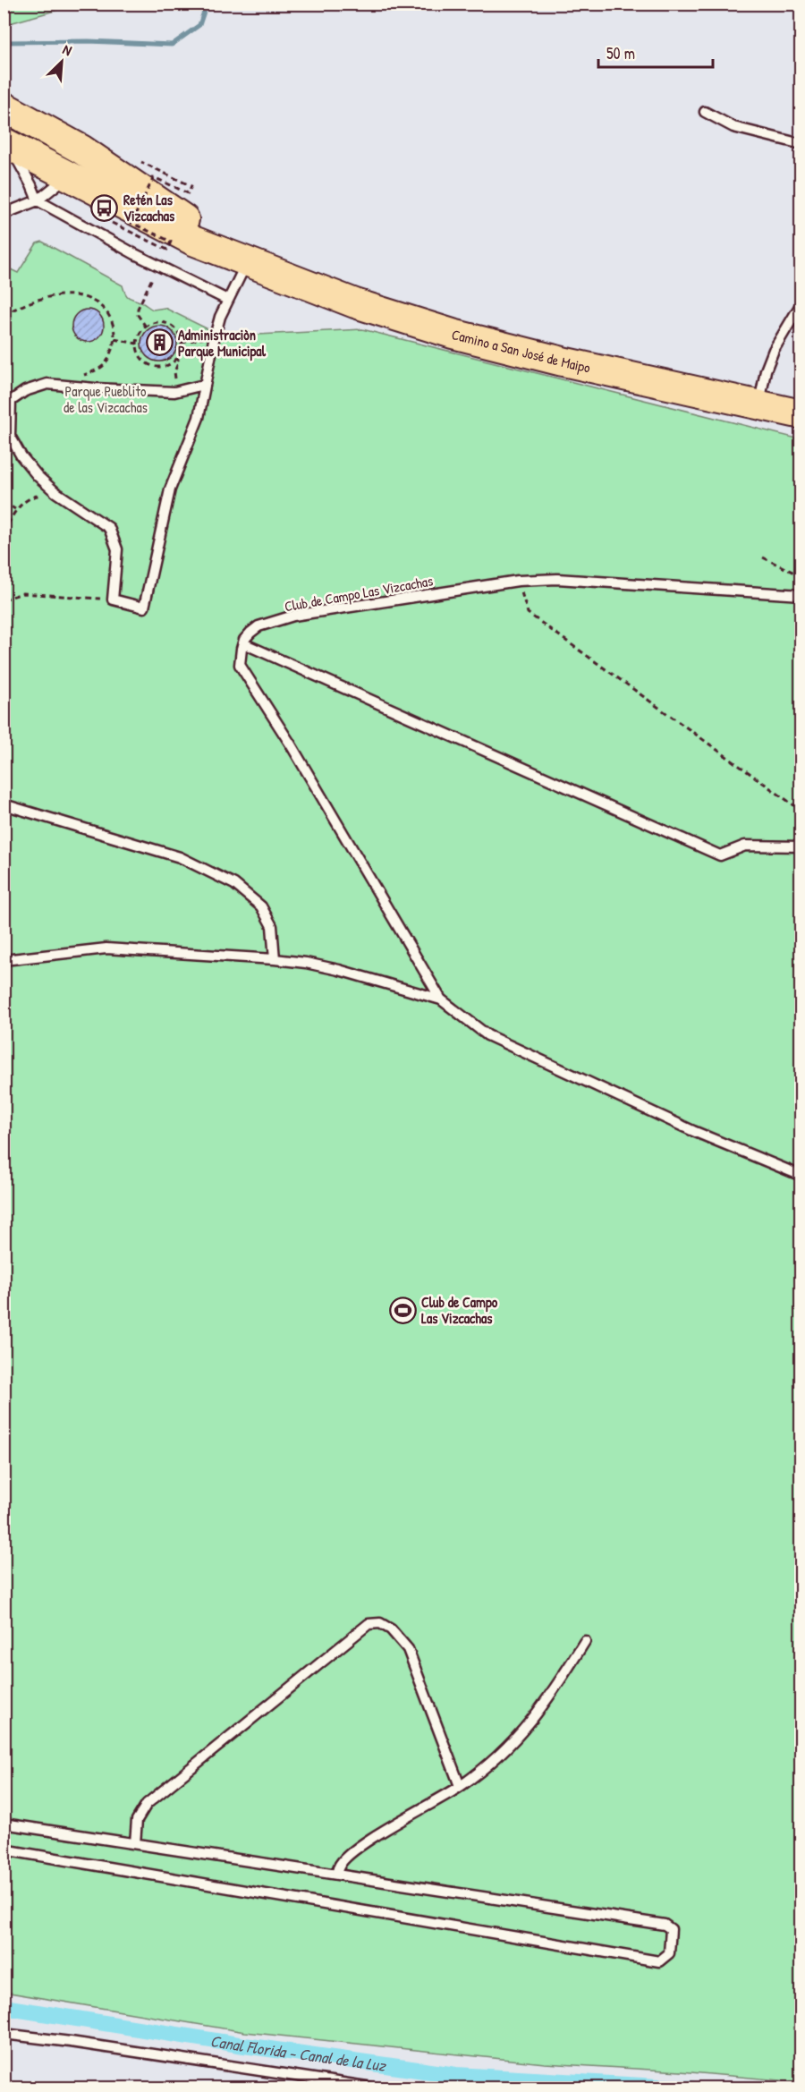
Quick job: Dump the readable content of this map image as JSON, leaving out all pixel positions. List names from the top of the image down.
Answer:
{
  "streets": {
    "main road": ["Camino a San José de Maipo"],
    "lane": ["Club de Campo Las Vizcachas"]
  },
  "water": ["Canal Florida - Canal de la Luz"],
  "parks": ["Parque Pueblito de las Vizcachas"],
  "places": {
    "bus stop": ["Retén Las Vizcachas"],
    "building": ["Administraciòn Parque Municipal"],
    "sports": ["Club de Campo Las Vizcachas"]
  },
  "scale_bar": "50 m",
  "north": "top right"
}
